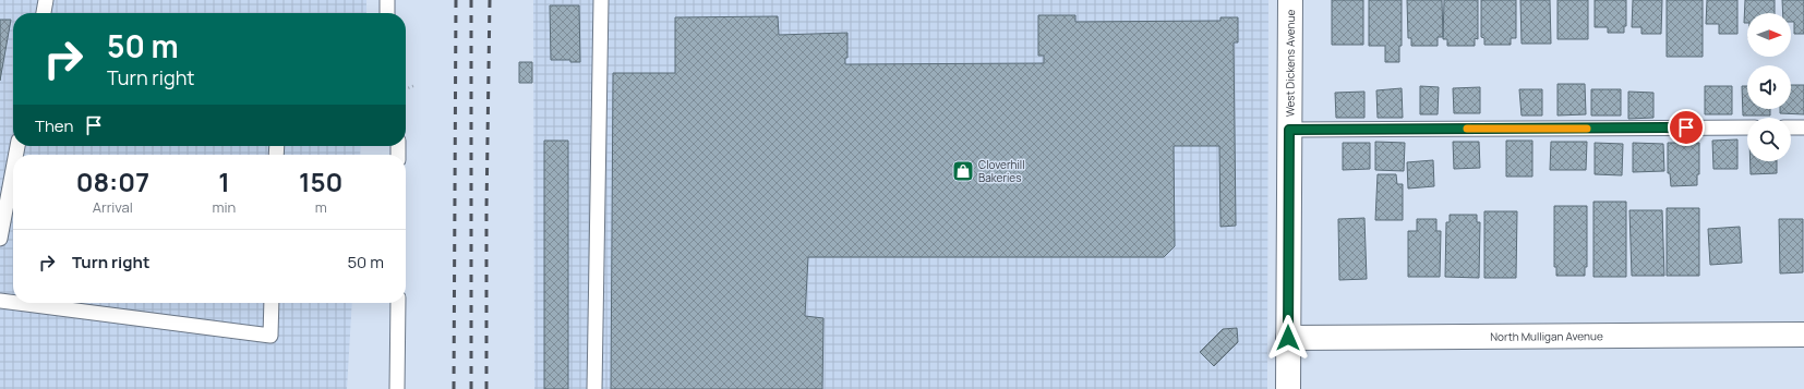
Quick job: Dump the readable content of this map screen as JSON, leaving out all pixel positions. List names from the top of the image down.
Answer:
{
  "streets": {
    "street": ["West Dickens Avenue", "North Mulligan Avenue"]
  },
  "crossings": [
    ["West Dickens Avenue", "North Mulligan Avenue"]
  ],
  "places": {
    "shop": ["Cloverhill Bakeries"]
  },
  "north": "right",
  "page": {
    "turn": ["50 m", "Turn right"],
    "then": "Then",
    "eta": [
      "08:07",
      "Arrival",
      "1",
      "min",
      "150",
      "m"
    ],
    "list": [
      {
        "name": "Turn right",
        "value": "50 m"
      }
    ]
  }
}
